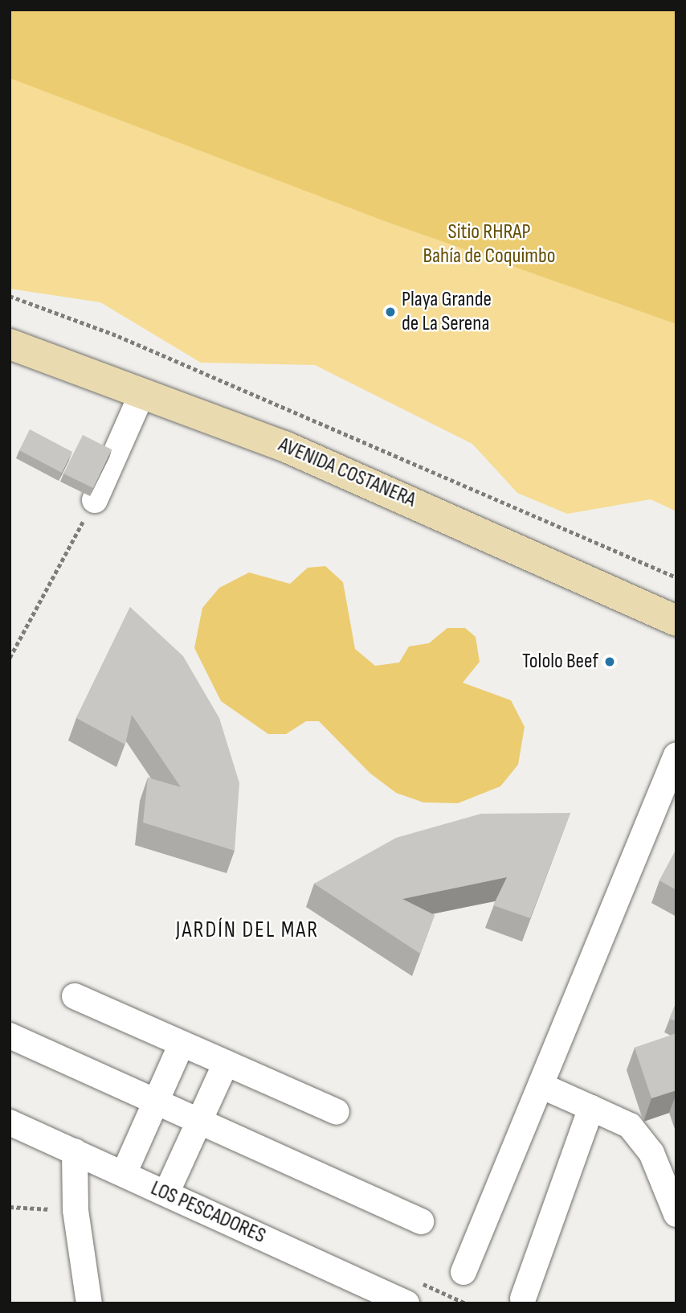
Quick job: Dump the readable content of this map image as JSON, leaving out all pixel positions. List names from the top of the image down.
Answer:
{
  "streets": {
    "main road": ["AVENIDA COSTANERA"],
    "street": ["LOS PESCADORES"]
  },
  "districts": ["JARDÍN DEL MAR"],
  "parks": ["Sitio RHRAP Bahía de Coquimbo"],
  "places": ["Playa Grande de La Serena", "Tololo Beef"]
}
